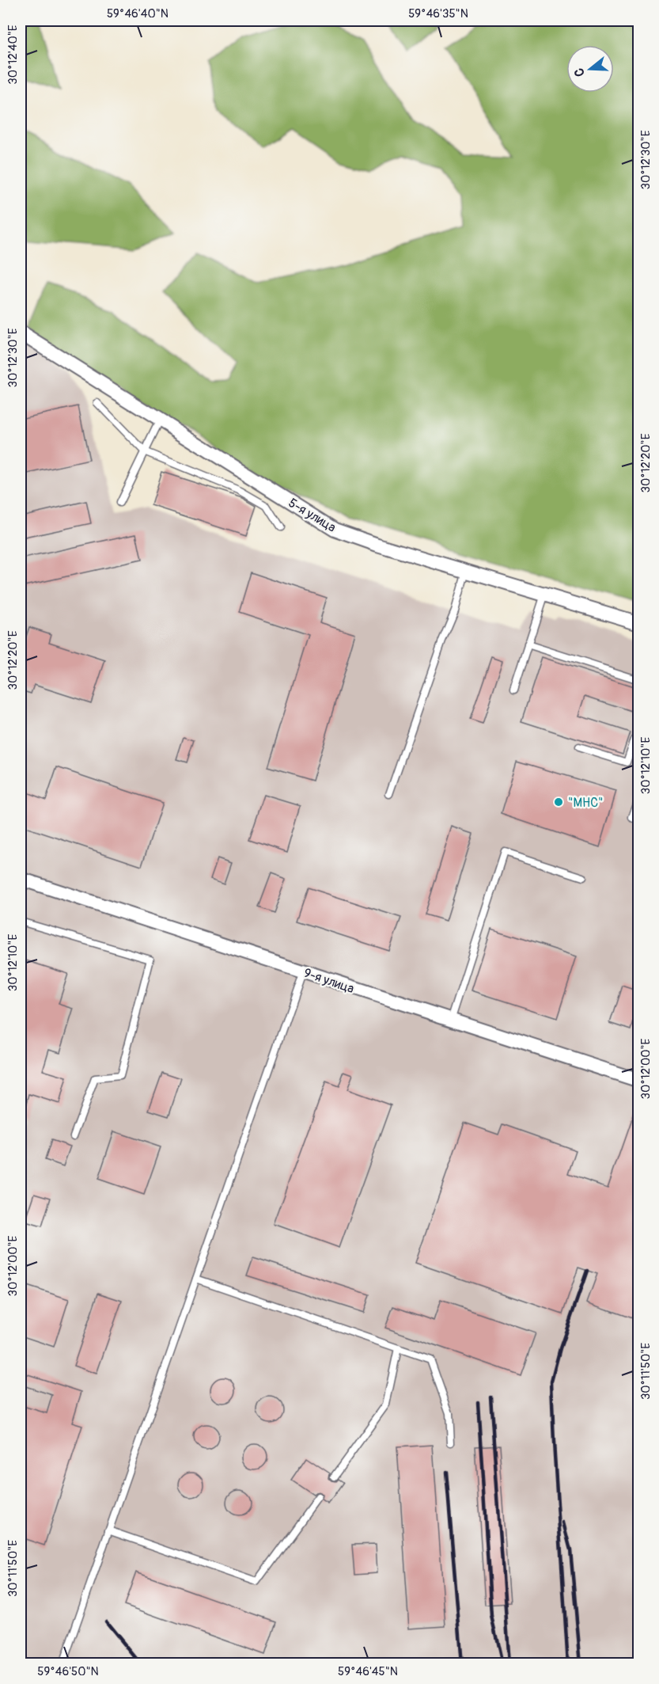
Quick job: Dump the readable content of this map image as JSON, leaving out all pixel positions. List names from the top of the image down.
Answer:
{
  "streets": {
    "street": ["5-я улица", "9-я улица"]
  },
  "places": ["\"МНС\""],
  "north": "left",
  "coordinates": [
    "59°46'40\"N",
    "59°46'35\"N",
    "30°12'40\"E",
    "30°12'30\"E",
    "30°12'20\"E",
    "30°12'10\"E",
    "30°12'00\"E",
    "30°11'50\"E",
    "59°46'50\"N",
    "59°46'45\"N"
  ]
}
